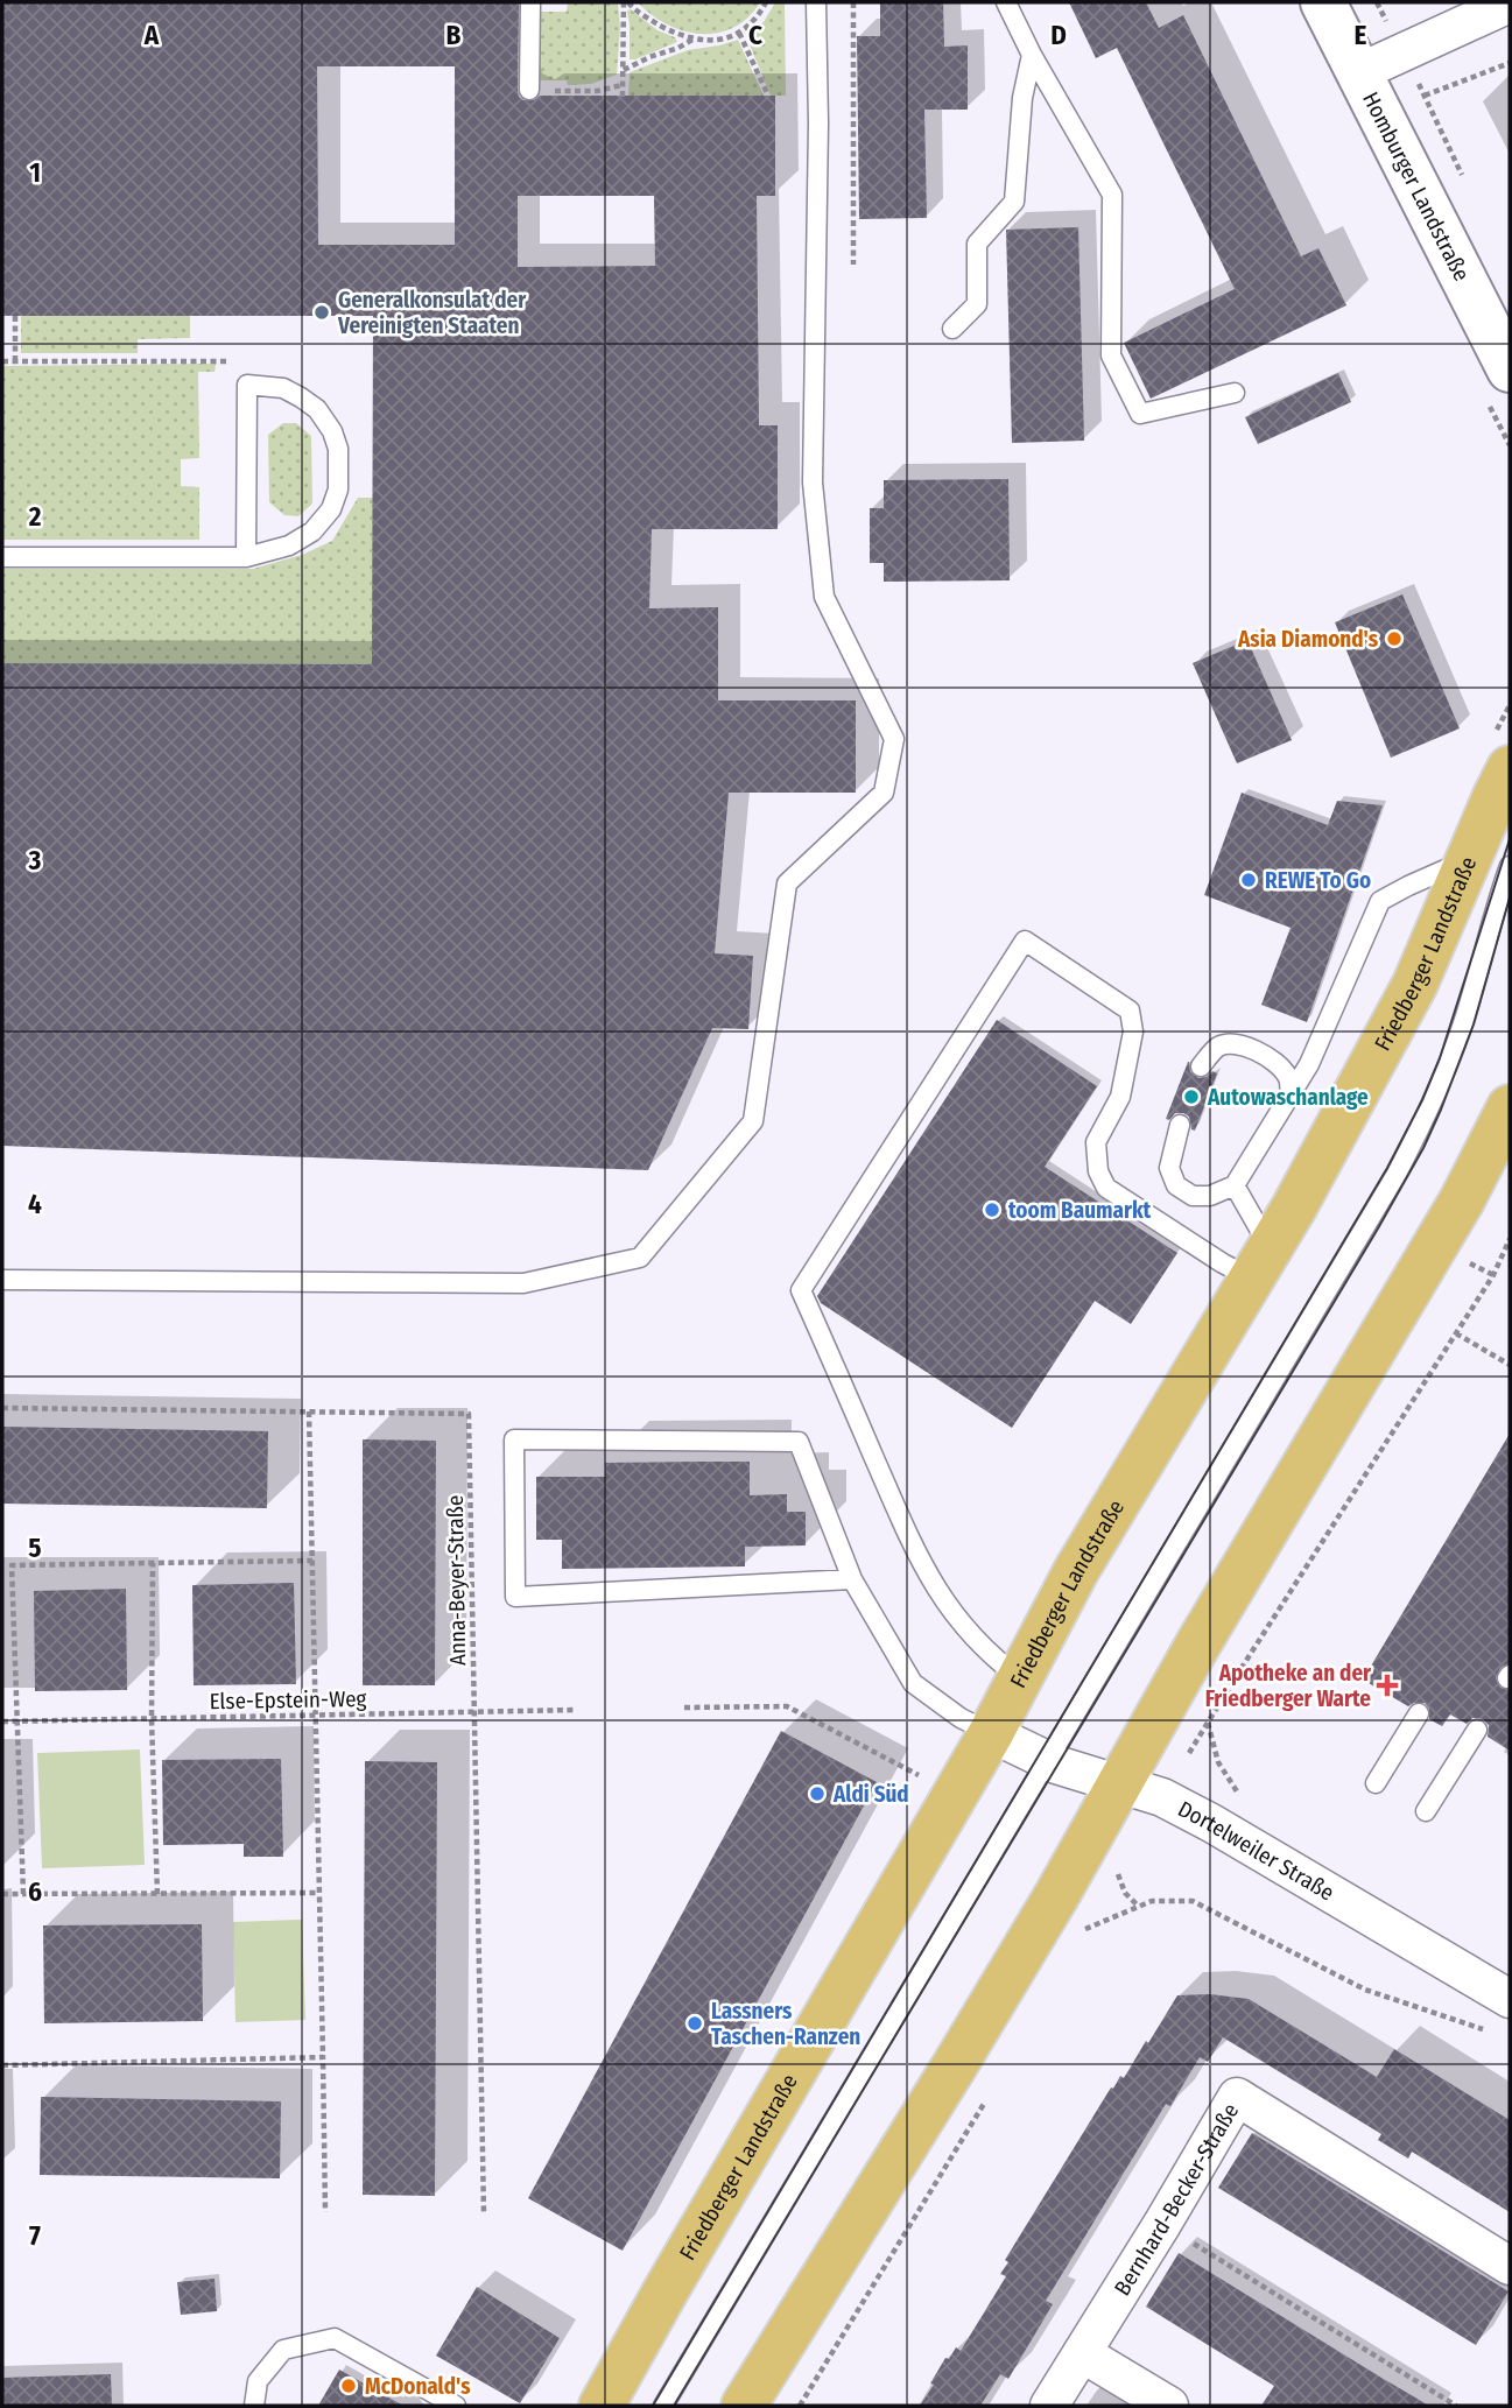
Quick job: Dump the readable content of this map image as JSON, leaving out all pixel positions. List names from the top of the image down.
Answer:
{
  "streets": {
    "main road": ["Friedberger Landstraße"],
    "street": ["Homburger Landstraße", "Dortelweiler Straße", "Bernhard-Becker-Straße"],
    "path": ["Anna-Beyer-Straße", "Else-Epstein-Weg"]
  },
  "crossings": [
    ["Friedberger Landstraße", "Dortelweiler Straße"],
    ["Anna-Beyer-Straße", "Else-Epstein-Weg"]
  ],
  "places": {
    "other": [
      "Generalkonsulat der Vereinigten Staaten",
      "Asia Diamond's",
      "REWE To Go",
      "Autowaschanlage",
      "toom Baumarkt",
      "Aldi Süd",
      "Lassners Taschen-Ranzen",
      "McDonald's"
    ],
    "health": ["Apotheke an der Friedberger Warte"]
  },
  "grid": {
    "columns": [
      "A",
      "B",
      "C",
      "D",
      "E"
    ],
    "rows": [
      "1",
      "2",
      "3",
      "4",
      "5",
      "6",
      "7"
    ]
  }
}
